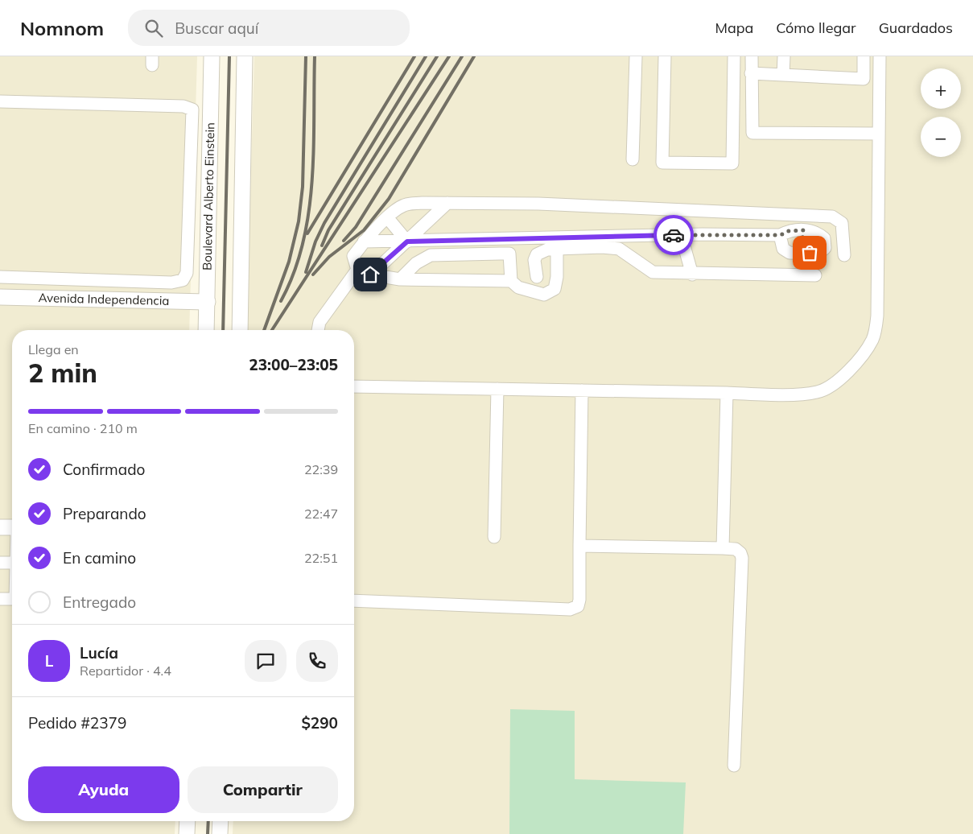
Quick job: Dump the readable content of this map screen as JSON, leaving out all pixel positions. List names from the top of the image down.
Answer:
{
  "streets": {
    "main road": ["Boulevard Alberto Einstein", "Avenida Independencia"]
  },
  "crossings": [
    ["Boulevard Alberto Einstein", "Avenida Independencia"]
  ],
  "page": {
    "header": "Nomnom",
    "search": "Buscar aquí",
    "nav": ["Mapa", "Cómo llegar", "Guardados"],
    "map_buttons": ["+", "−"],
    "heading": ["2 min", "Llega en", "23:00–23:05"],
    "panel": [
      "Lucía",
      "Repartidor · 4.4",
      "Pedido #2379",
      "$290"
    ],
    "bar": "En camino · 210 m",
    "list": [
      ["Confirmado", "22:39"],
      ["Preparando", "22:47"],
      ["En camino", "22:51"],
      "Entregado"
    ],
    "round": "L",
    "buttons": ["Ayuda", "Compartir"]
  }
}
